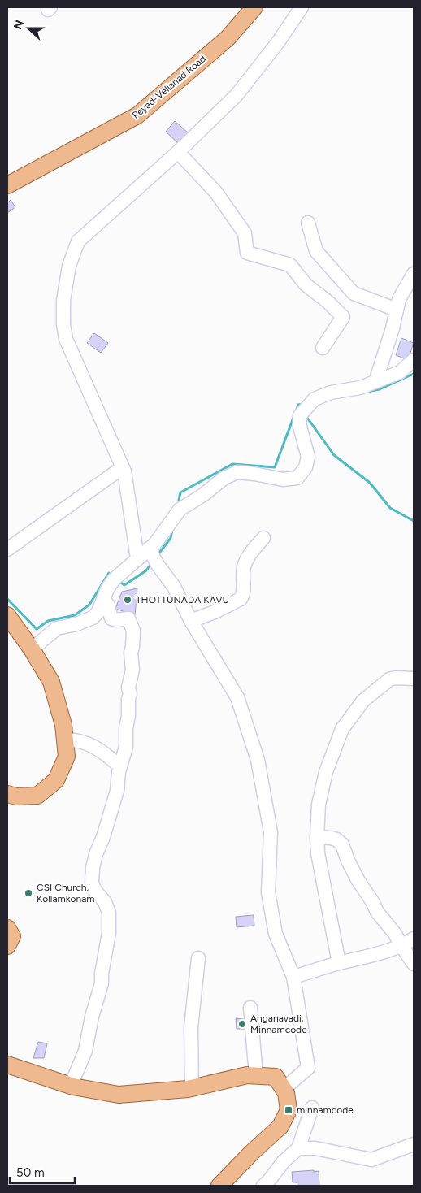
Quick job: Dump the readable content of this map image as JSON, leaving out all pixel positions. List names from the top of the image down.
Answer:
{
  "streets": {
    "main road": ["Peyad-Vellanad Road"]
  },
  "places": {
    "other": ["THOTTUNADA KAVU", "CSI Church, Kollamkonam", "Anganavadi, Minnamcode"],
    "transit": ["minnamcode"]
  },
  "scale_bar": "50 m",
  "north": "left"
}
